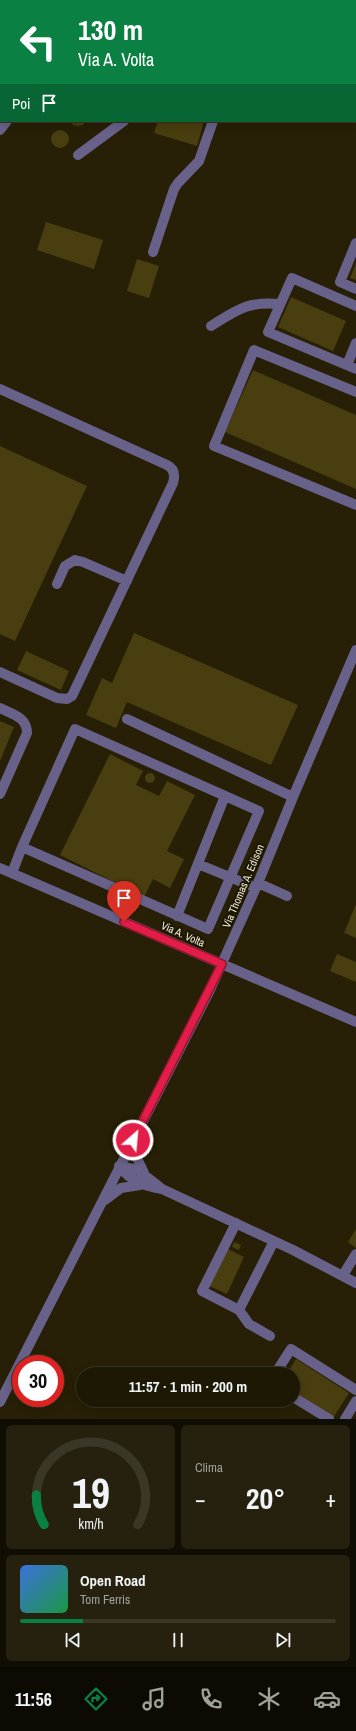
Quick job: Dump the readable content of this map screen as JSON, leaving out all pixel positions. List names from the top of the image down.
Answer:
{
  "streets": {
    "street": ["Via Thomas A. Edison", "Via A. Volta"]
  },
  "crossings": [
    ["Via Thomas A. Edison", "Via A. Volta"]
  ],
  "page": {
    "turn": ["130 m", "Via A. Volta"],
    "then": "Poi",
    "limit": "30",
    "trip": "11:57 · 1 min · 200 m",
    "tile": "Clima",
    "heat": ["−", "20°", "+"],
    "song": ["Open Road", "Tom Ferris"],
    "tabs": "11:56",
    "gauge": ["19", "km/h"]
  }
}
